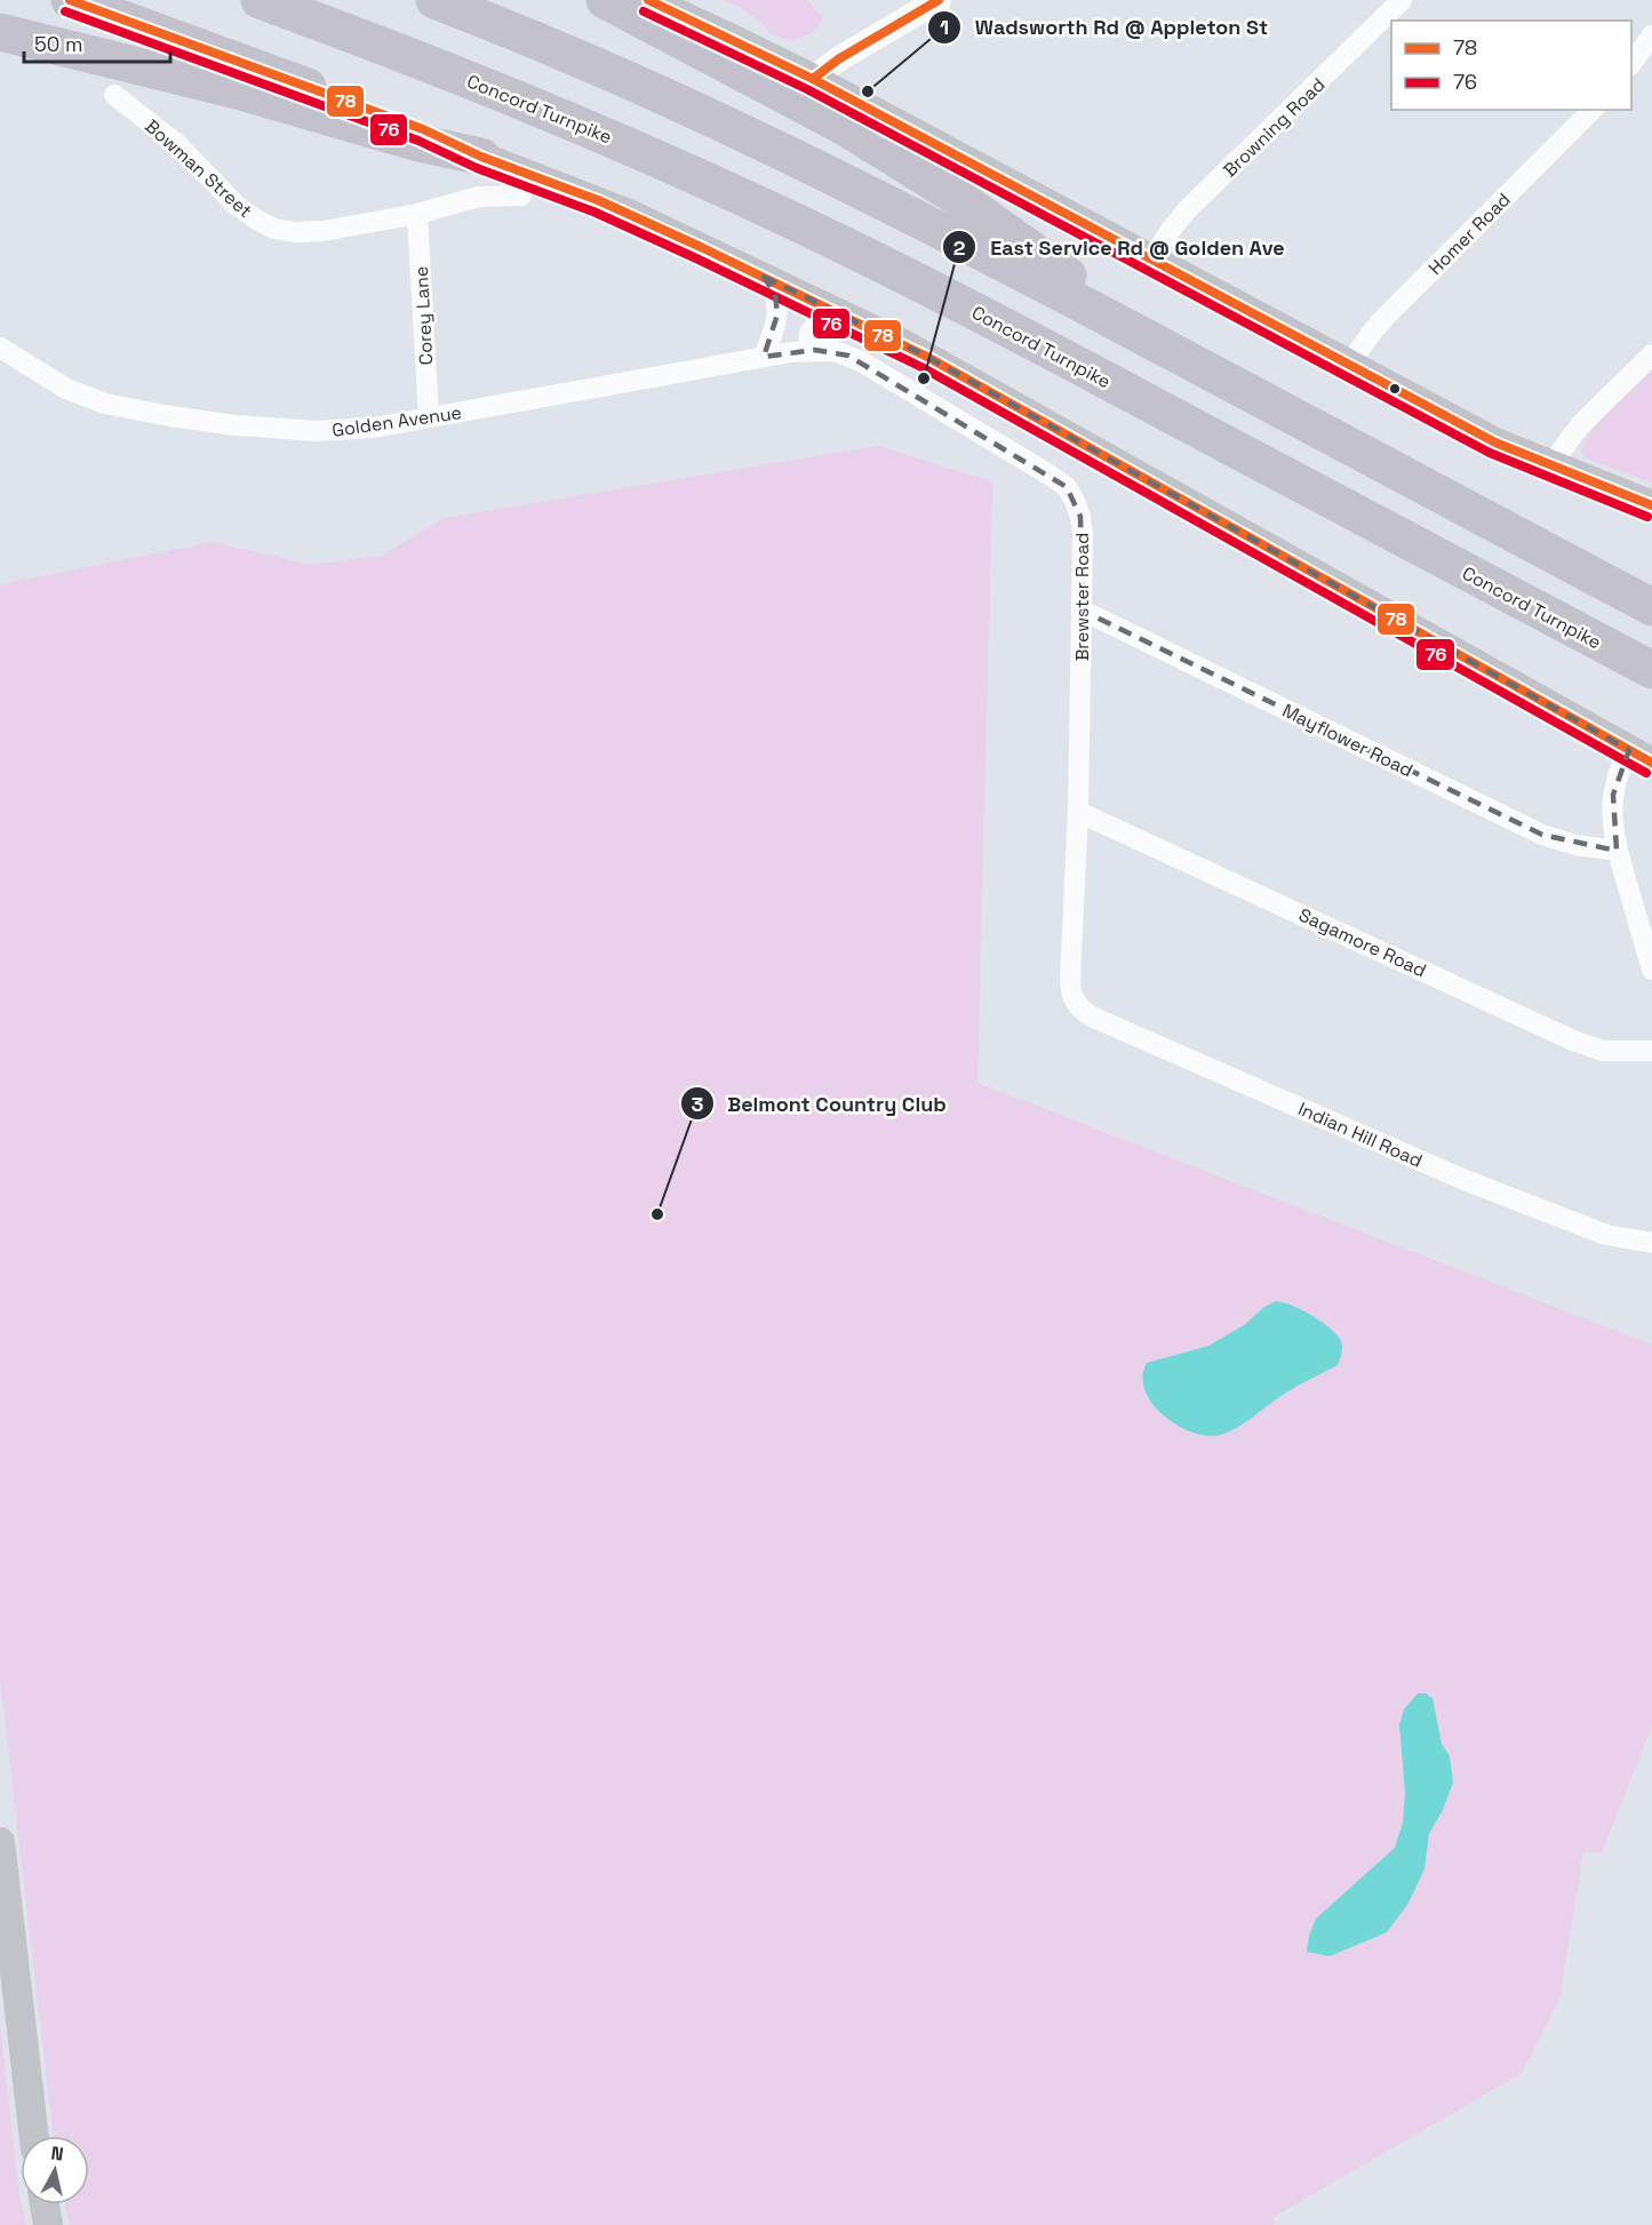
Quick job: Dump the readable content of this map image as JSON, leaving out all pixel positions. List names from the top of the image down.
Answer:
{
  "streets": {
    "highway": ["Concord Turnpike"],
    "street": [
      "Browning Road",
      "Bowman Street",
      "Homer Road",
      "Corey Lane",
      "Golden Avenue",
      "Brewster Road",
      "Mayflower Road",
      "Sagamore Road",
      "Indian Hill Road"
    ]
  },
  "crossings": [
    ["Bowman Street", "Corey Lane"],
    ["Corey Lane", "Golden Avenue"],
    ["Golden Avenue", "Brewster Road"],
    ["Brewster Road", "Mayflower Road"],
    ["Brewster Road", "Sagamore Road"],
    ["Brewster Road", "Indian Hill Road"]
  ],
  "places": ["Wadsworth Rd @ Appleton St", "East Service Rd @ Golden Ave", "Belmont Country Club"],
  "lines": ["transit line 78", "transit line 76"],
  "legend": ["78", "76"],
  "scale_bar": "50 m",
  "north": "top"
}
